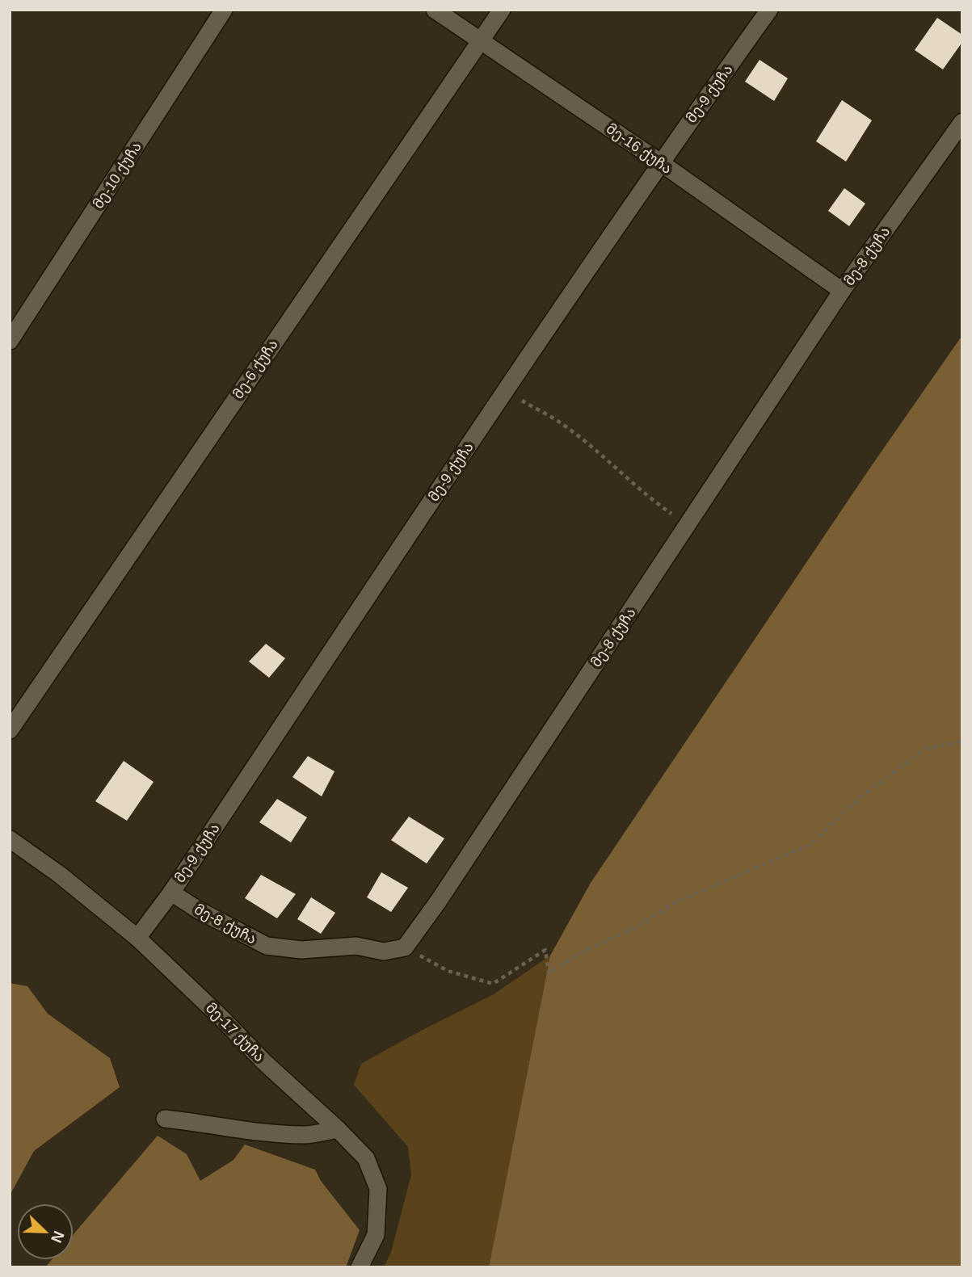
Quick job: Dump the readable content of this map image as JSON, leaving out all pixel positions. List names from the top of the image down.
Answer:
{
  "streets": {
    "street": [
      "მე-9 ქუჩა",
      "მე-16 ქუჩა",
      "მე-10 ქუჩა",
      "მე-8 ქუჩა",
      "მე-6 ქუჩა",
      "მე-17 ქუჩა"
    ]
  },
  "crossings": [
    ["მე-9 ქუჩა", "მე-16 ქუჩა"],
    ["მე-9 ქუჩა", "მე-8 ქუჩა"],
    ["მე-9 ქუჩა", "მე-17 ქუჩა"],
    ["მე-16 ქუჩა", "მე-8 ქუჩა"],
    ["მე-16 ქუჩა", "მე-6 ქუჩა"]
  ],
  "north": "bottom right"
}
